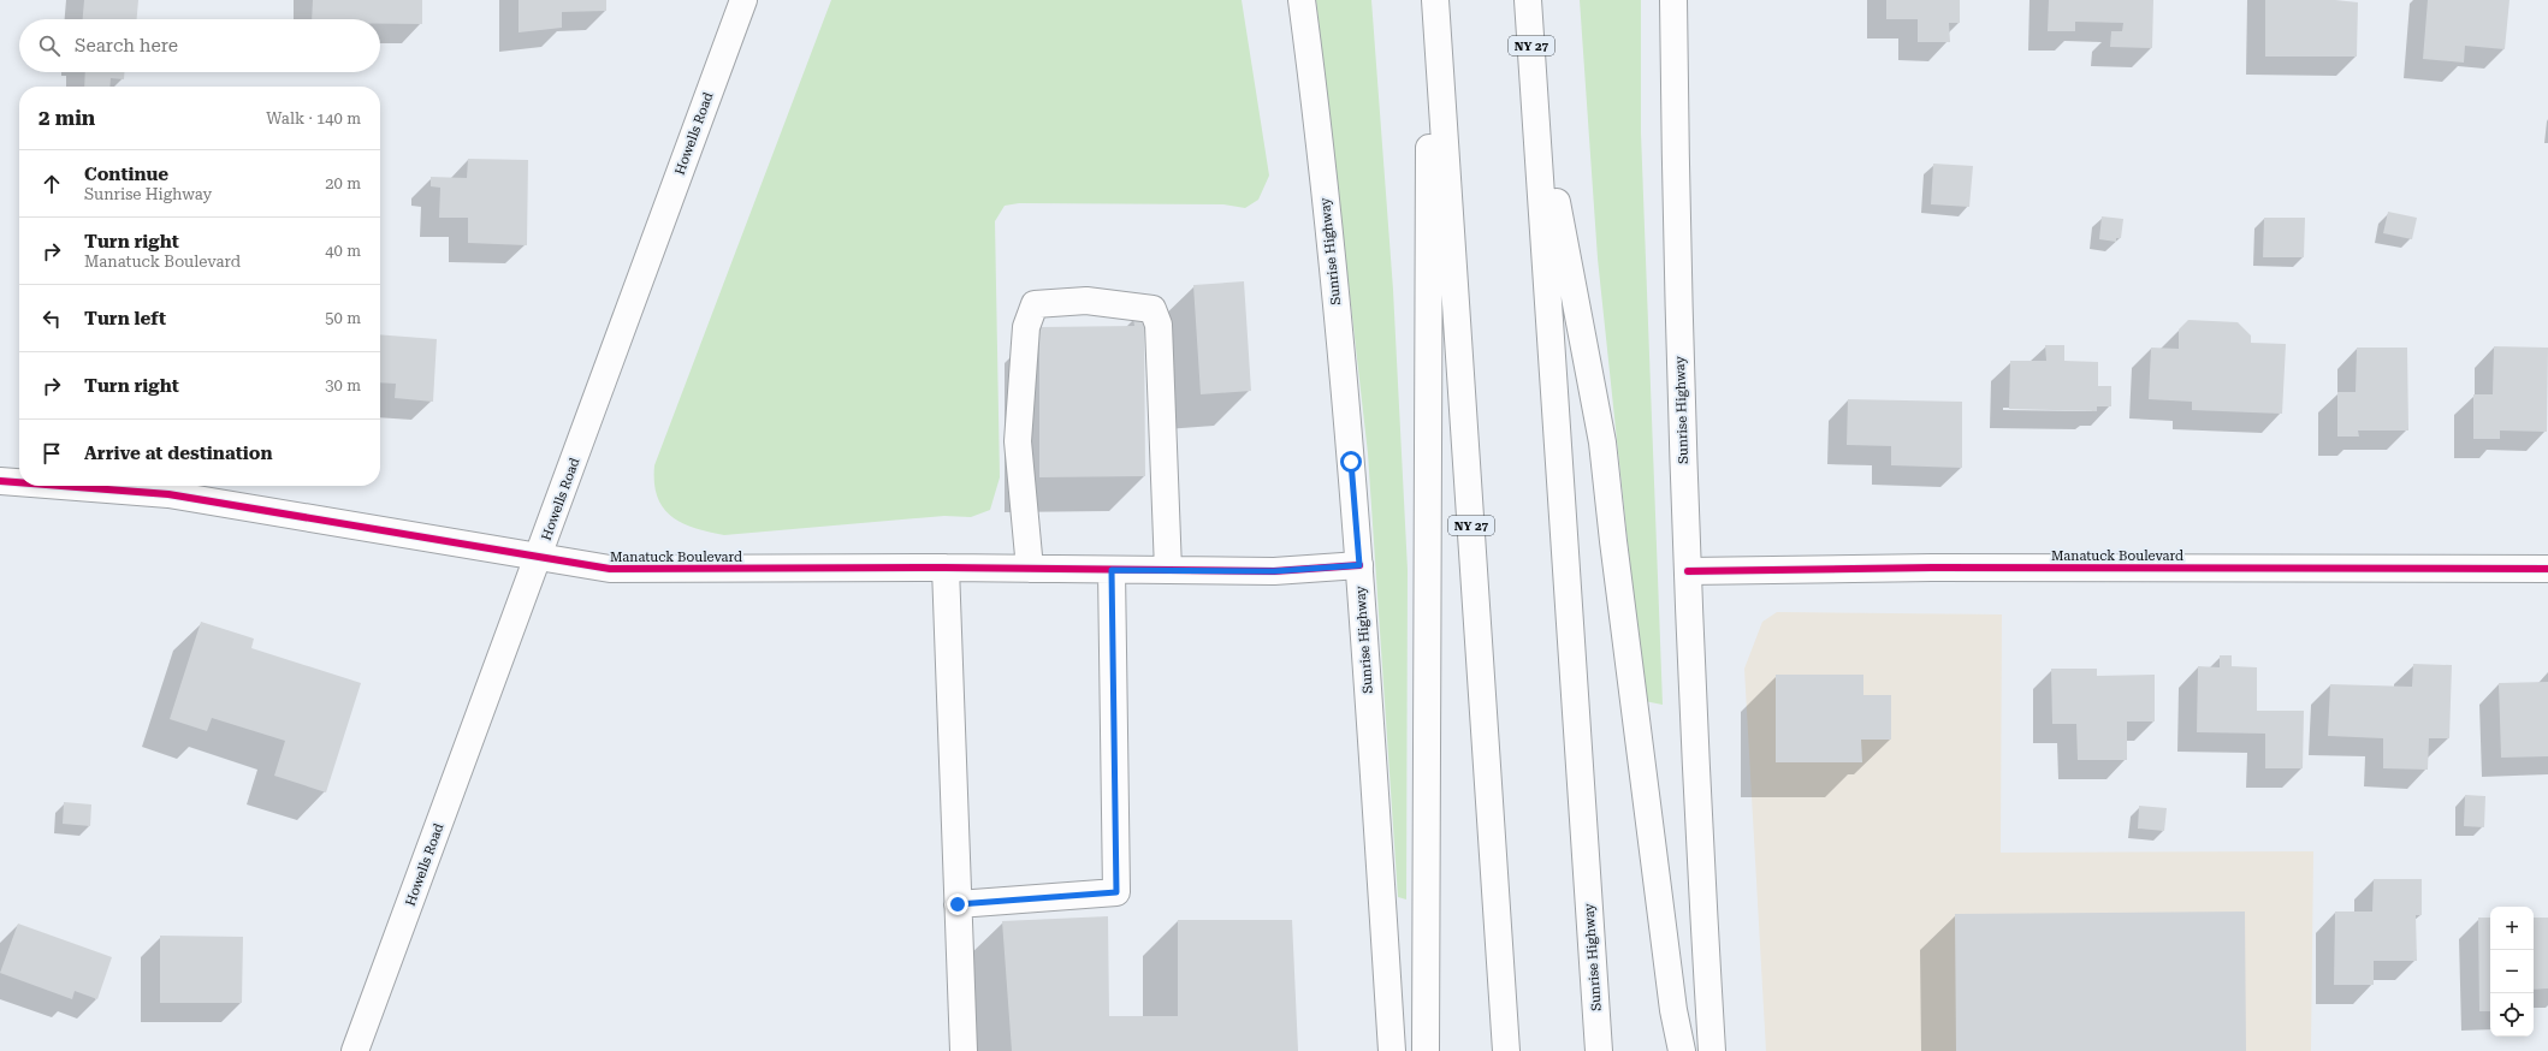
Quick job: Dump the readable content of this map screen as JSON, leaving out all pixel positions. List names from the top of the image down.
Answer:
{
  "streets": {
    "main road": [
      "NY 27",
      "Howells Road",
      "Sunrise Highway",
      "Manatuck Boulevard"
    ]
  },
  "crossings": [
    ["Howells Road", "Manatuck Boulevard"],
    ["Sunrise Highway", "Manatuck Boulevard"]
  ],
  "page": {
    "search": "Search here",
    "heading": ["2 min", "Walk · 140 m"],
    "list": [
      ["Continue", "Sunrise Highway", "20 m"],
      ["Turn right", "Manatuck Boulevard", "40 m"],
      ["Turn left", "50 m"],
      ["Turn right", "30 m"],
      "Arrive at destination"
    ],
    "map_buttons": ["+", "−"]
  }
}
